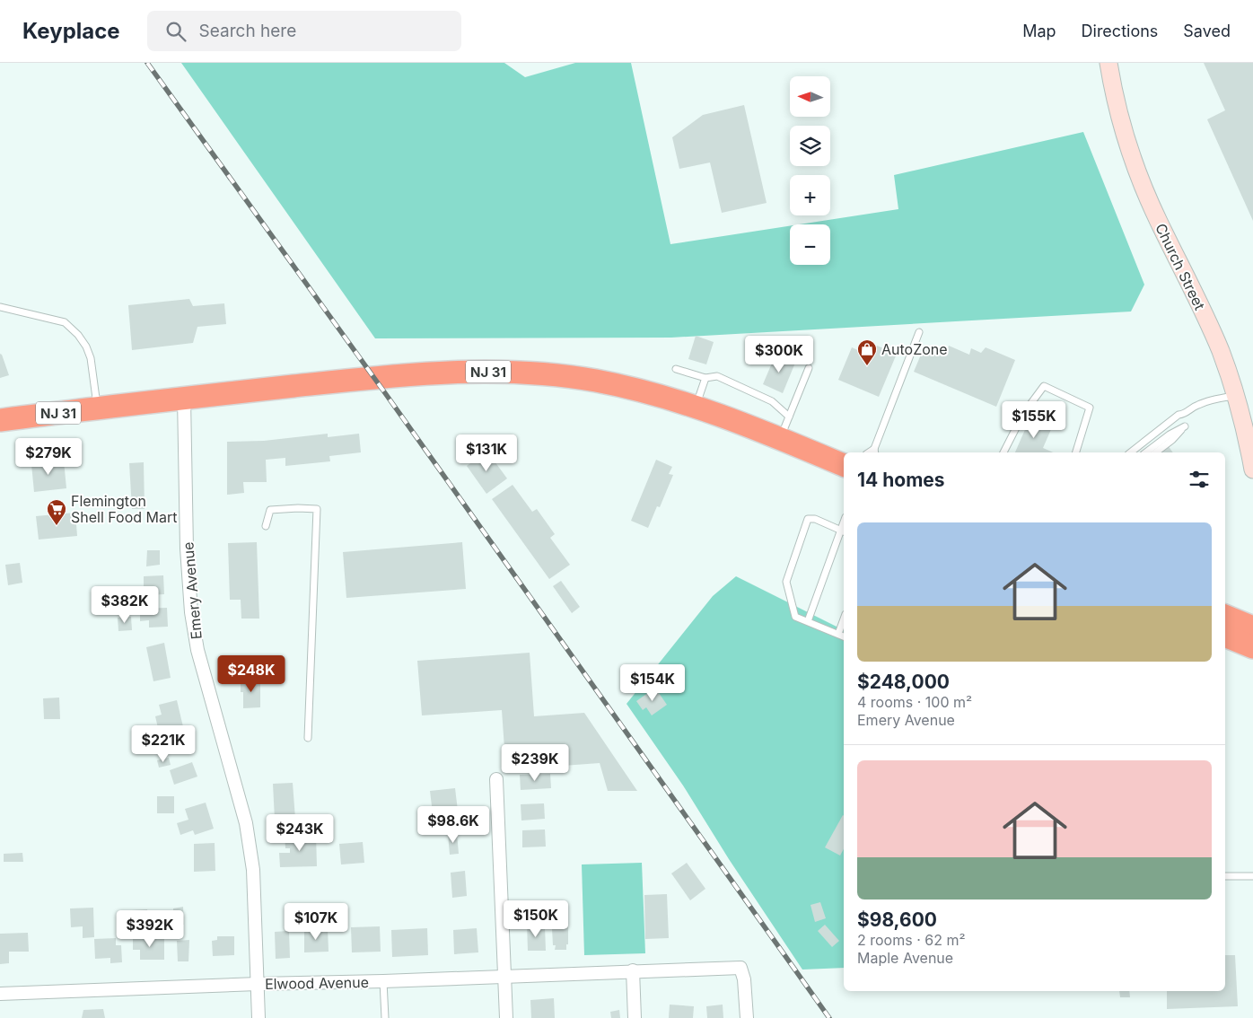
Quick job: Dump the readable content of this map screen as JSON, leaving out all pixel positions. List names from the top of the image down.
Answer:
{
  "streets": {
    "highway": ["NJ 31"],
    "street": ["Church Street", "Emery Avenue", "Elwood Avenue"]
  },
  "crossings": [
    ["NJ 31", "Emery Avenue"],
    ["Emery Avenue", "Elwood Avenue"]
  ],
  "places": {
    "shop": ["AutoZone"],
    "supermarket": ["Flemington Shell Food Mart"]
  },
  "north": "left",
  "page": {
    "header": "Keyplace",
    "search": "Search here",
    "nav": ["Map", "Directions", "Saved"],
    "map_buttons": ["+", "−"],
    "price": [
      "$300K",
      "$155K",
      "$131K",
      "$279K",
      "$382K",
      "$248K",
      "$154K",
      "$221K",
      "$239K",
      "$98.6K",
      "$243K",
      "$150K",
      "$107K",
      "$392K"
    ],
    "heading": "14 homes",
    "list": [
      {
        "name": "$248,000",
        "note": "4 rooms · 100 m² · Emery Avenue"
      },
      {
        "name": "$98,600",
        "note": "2 rooms · 62 m² · Maple Avenue"
      }
    ]
  }
}
